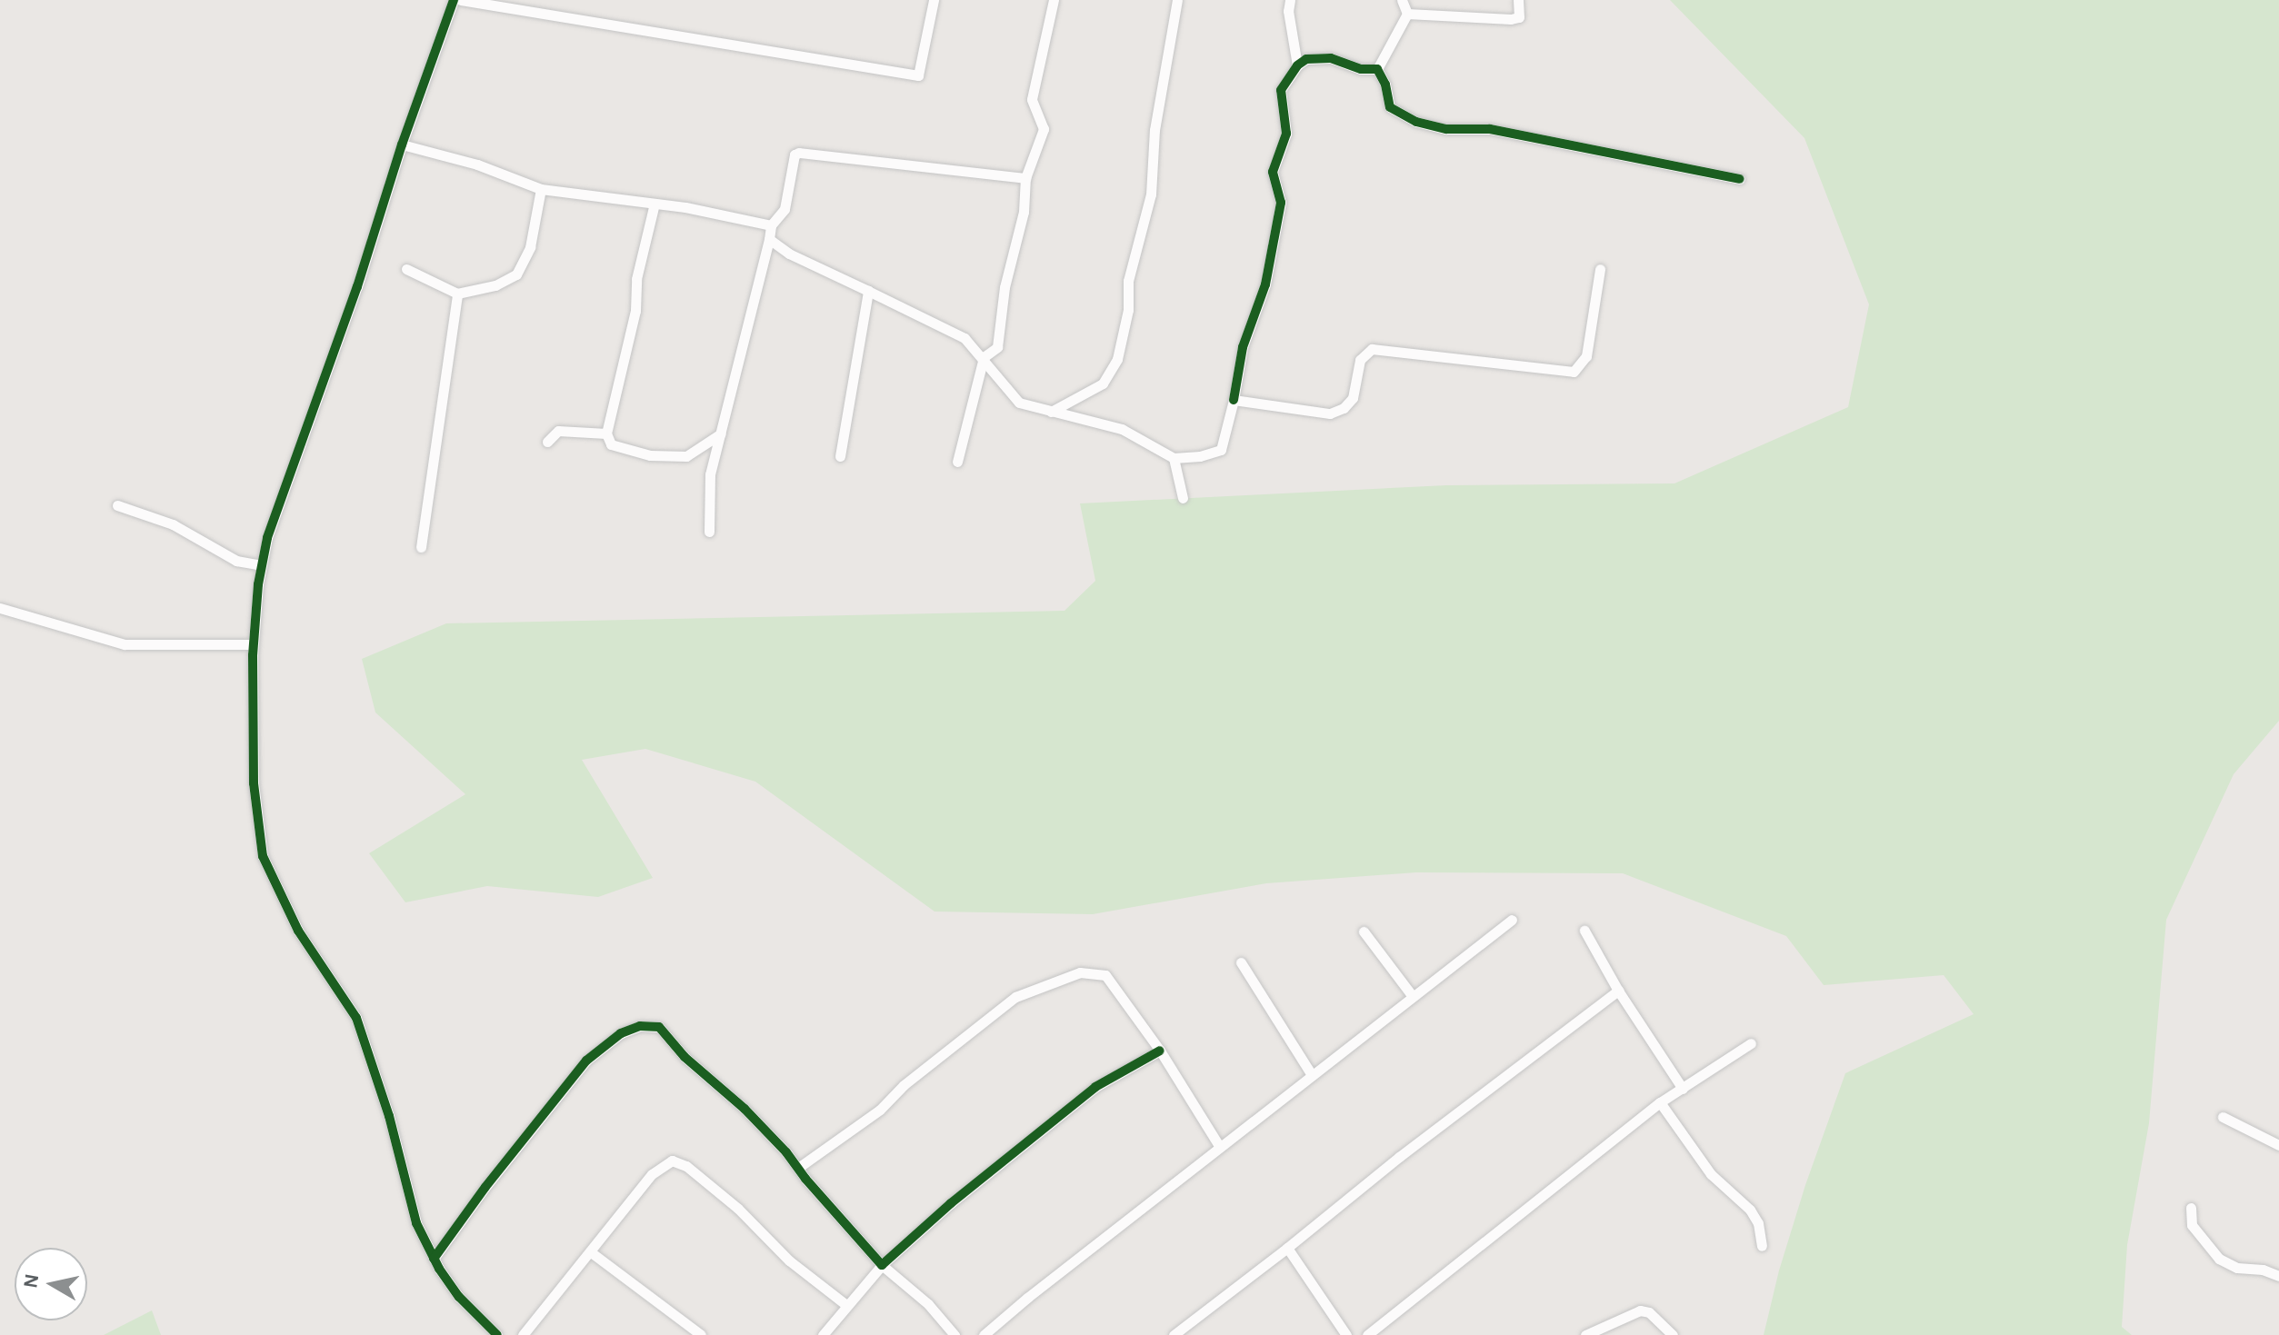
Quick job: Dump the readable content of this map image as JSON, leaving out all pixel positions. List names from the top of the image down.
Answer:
{
  "north": "left"
}
